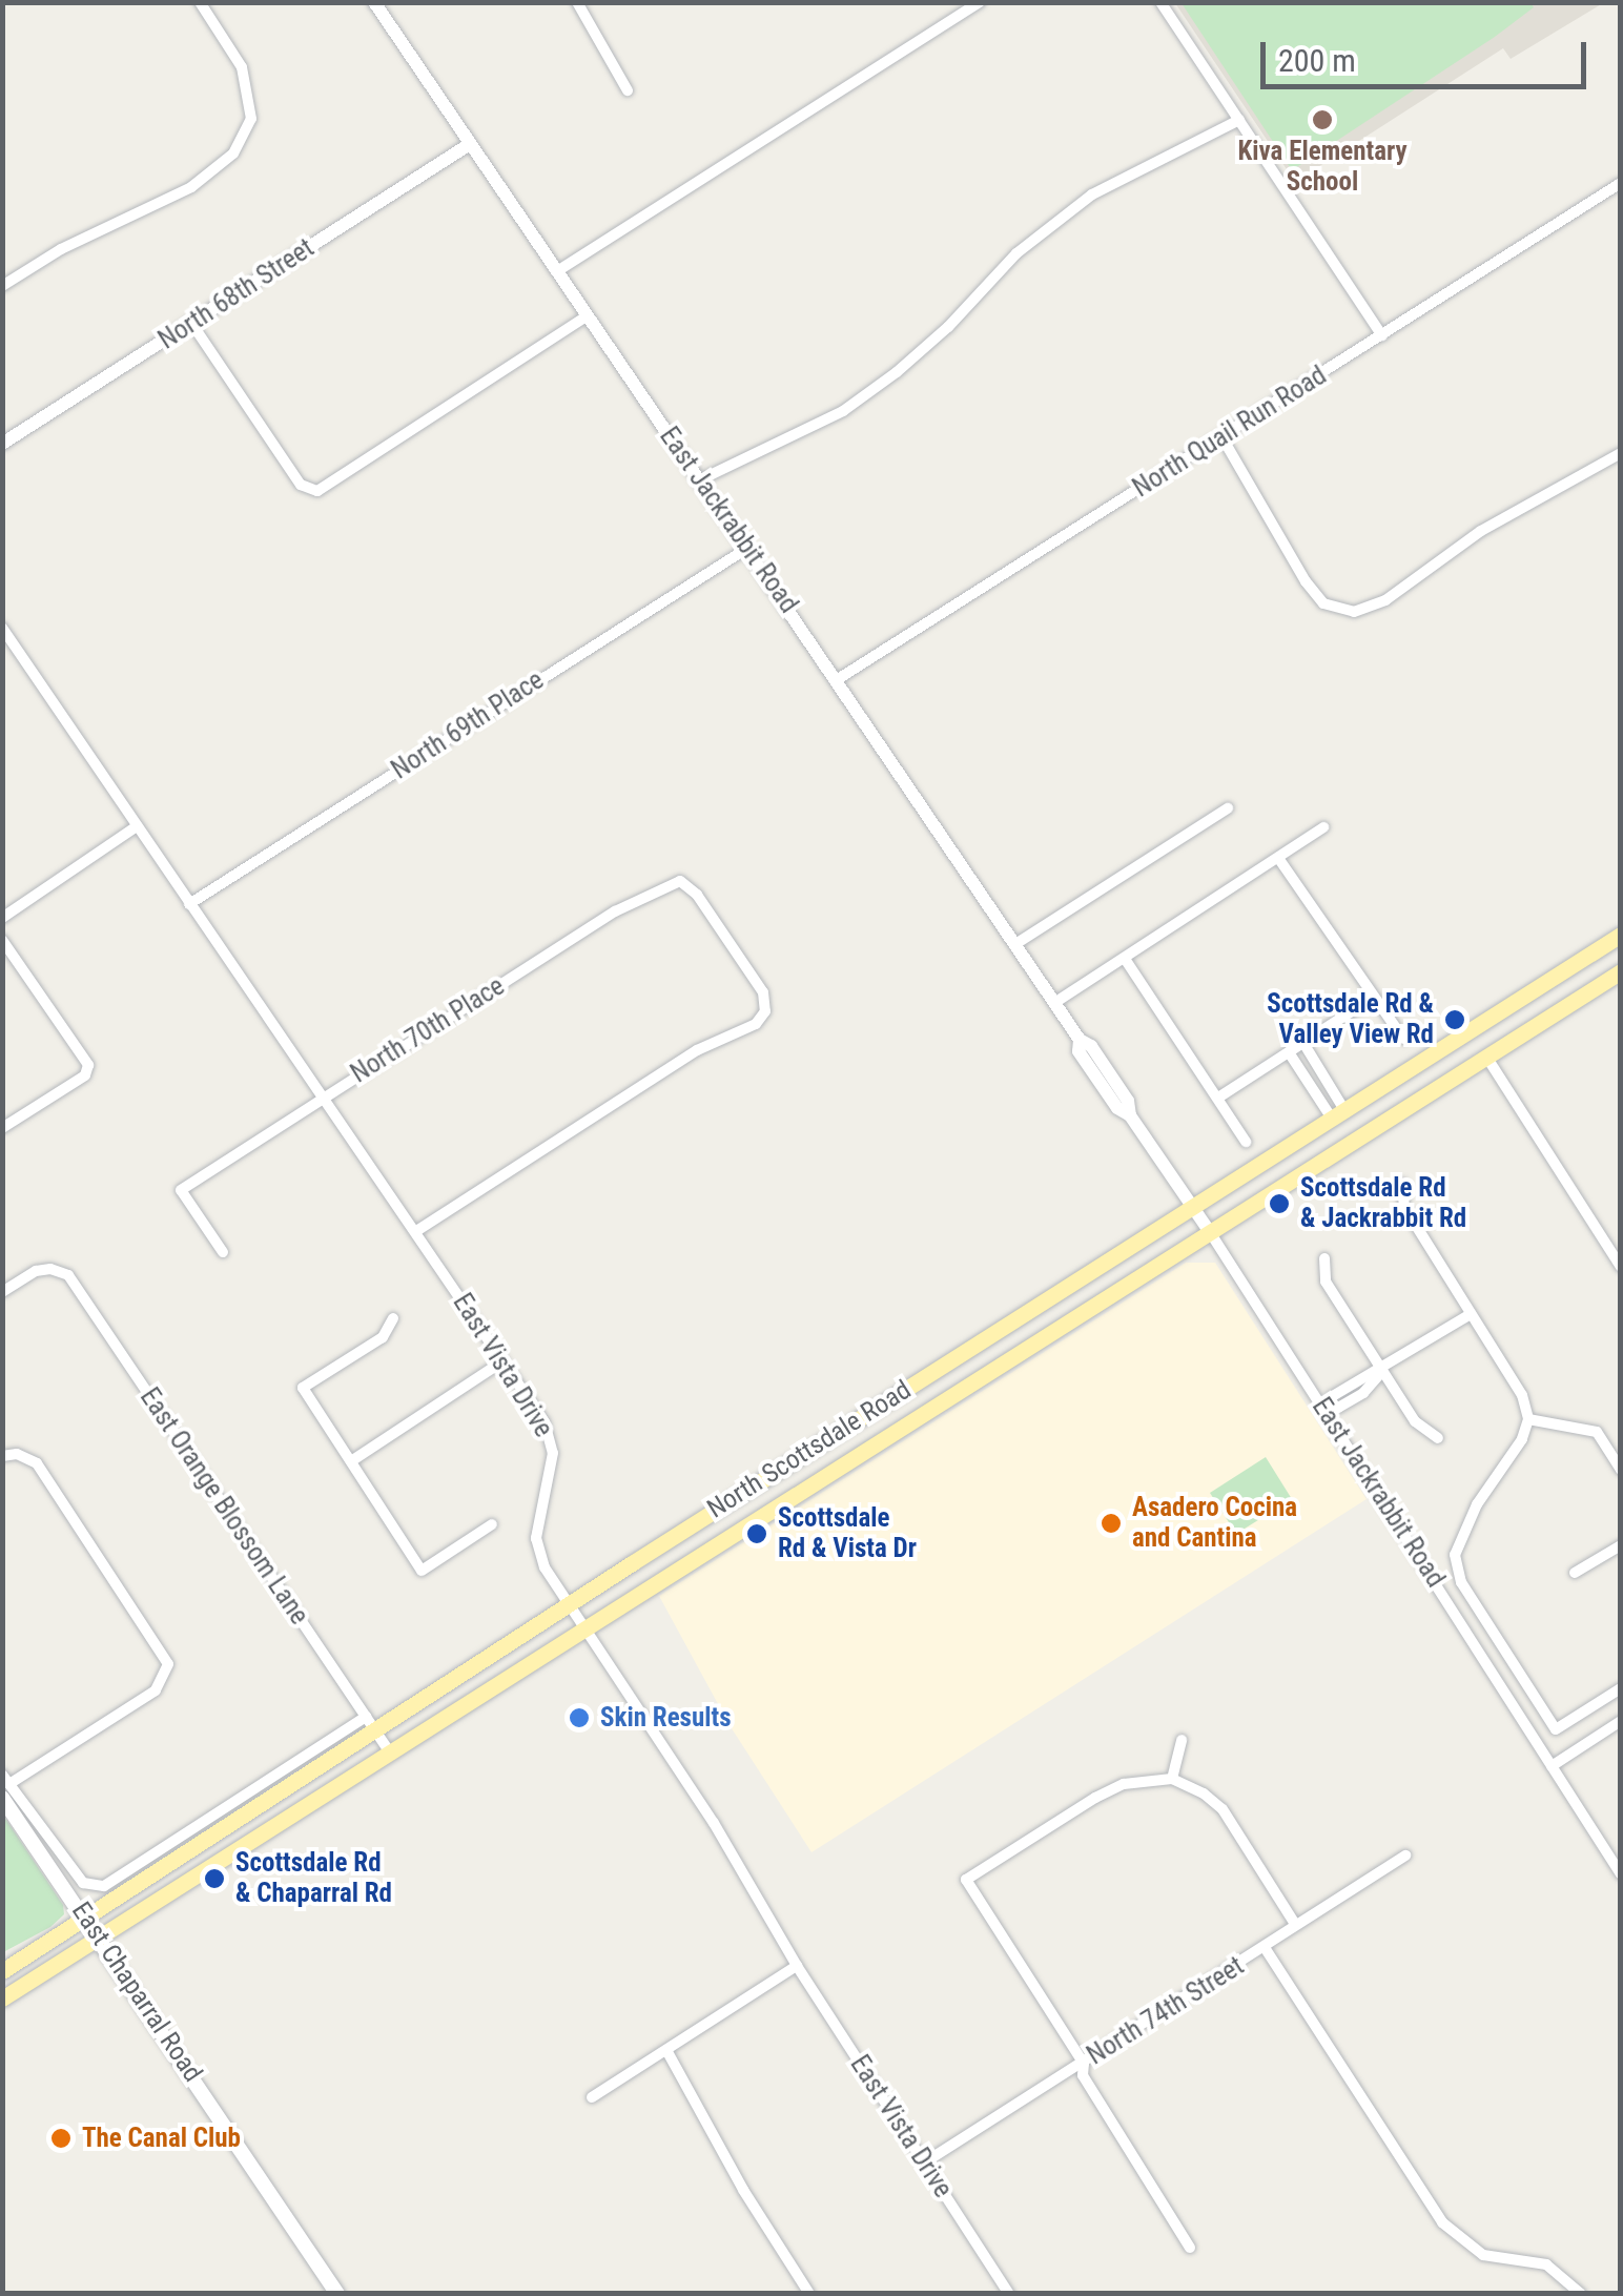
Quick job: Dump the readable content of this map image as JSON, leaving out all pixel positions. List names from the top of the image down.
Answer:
{
  "streets": {
    "main road": ["North Scottsdale Road", "East Chaparral Road"],
    "street": [
      "North 68th Street",
      "North Quail Run Road",
      "East Jackrabbit Road",
      "North 69th Place",
      "North 70th Place",
      "East Vista Drive",
      "East Orange Blossom Lane",
      "North 74th Street"
    ]
  },
  "crossings": [
    ["North 68th Street", "East Jackrabbit Road"],
    ["North Quail Run Road", "East Jackrabbit Road"],
    ["East Jackrabbit Road", "North 69th Place"],
    ["East Jackrabbit Road", "North Scottsdale Road"],
    ["North 69th Place", "East Vista Drive"],
    ["North 70th Place", "East Vista Drive"],
    ["East Vista Drive", "North Scottsdale Road"],
    ["East Vista Drive", "North 74th Street"],
    ["North Scottsdale Road", "East Orange Blossom Lane"],
    ["North Scottsdale Road", "East Chaparral Road"]
  ],
  "places": [
    "Kiva Elementary School",
    "Scottsdale Rd & Valley View Rd",
    "Scottsdale Rd & Jackrabbit Rd",
    "Asadero Cocina and Cantina",
    "Scottsdale Rd & Vista Dr",
    "Skin Results",
    "Scottsdale Rd & Chaparral Rd",
    "The Canal Club"
  ],
  "scale_bar": "200 m"
}
